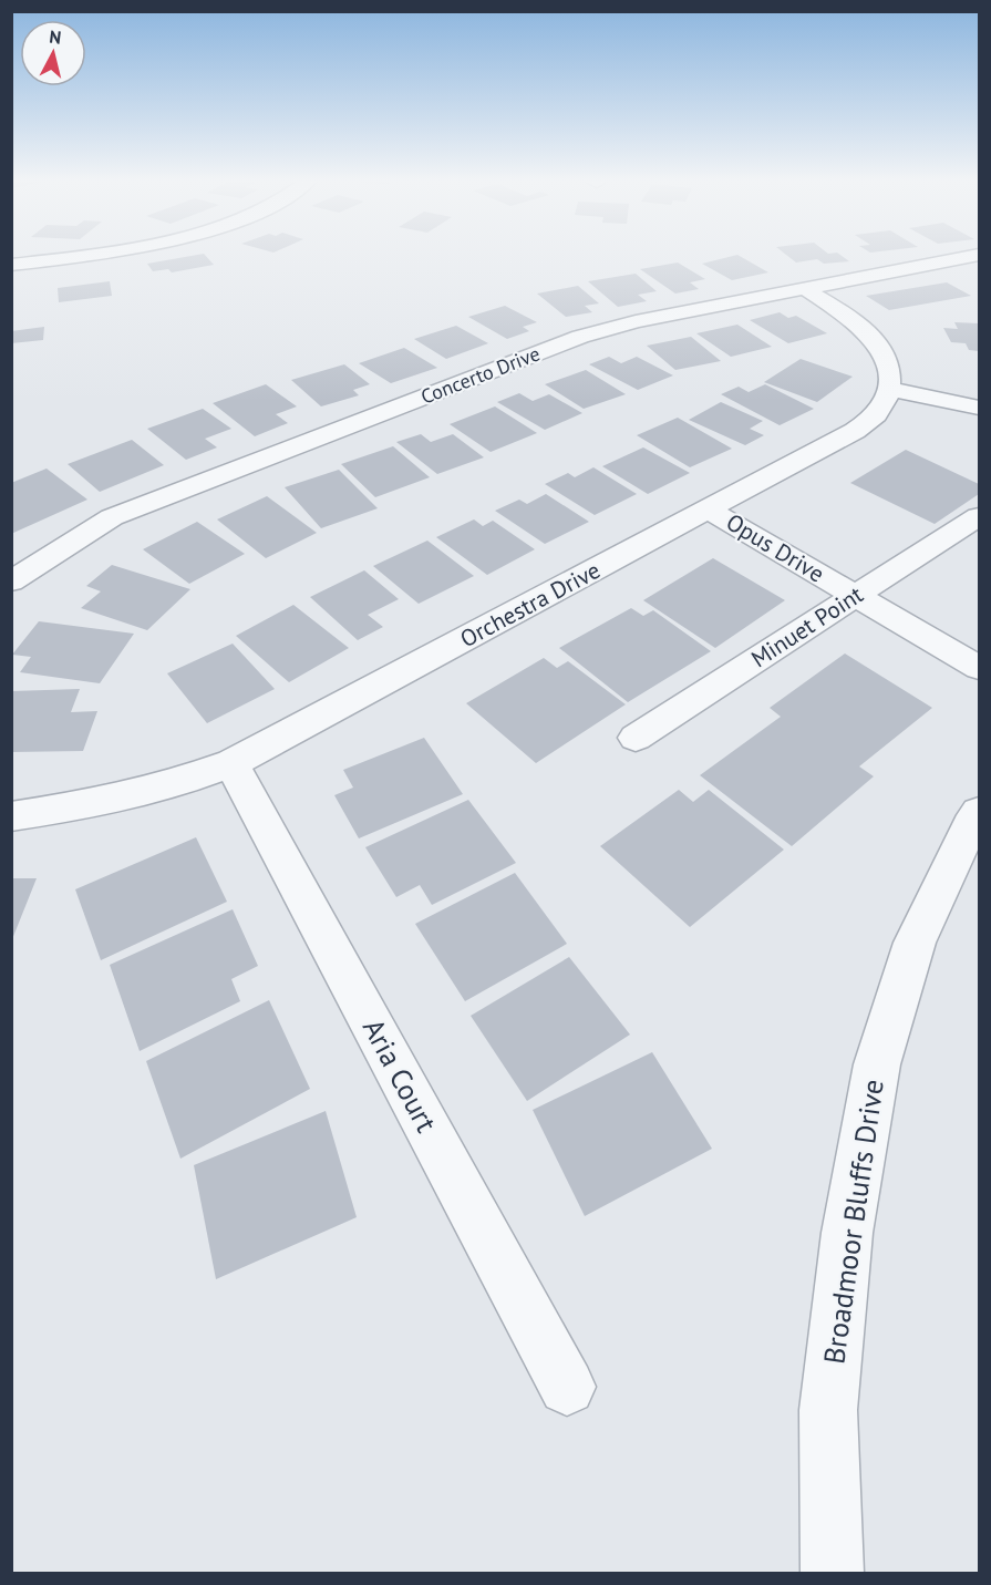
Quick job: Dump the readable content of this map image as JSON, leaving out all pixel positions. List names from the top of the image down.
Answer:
{
  "streets": {
    "street": [
      "Concerto Drive",
      "Opus Drive",
      "Orchestra Drive",
      "Minuet Point",
      "Aria Court",
      "Broadmoor Bluffs Drive"
    ]
  },
  "crossings": [
    ["Opus Drive", "Orchestra Drive"],
    ["Opus Drive", "Minuet Point"],
    ["Orchestra Drive", "Aria Court"]
  ],
  "north": "top"
}
